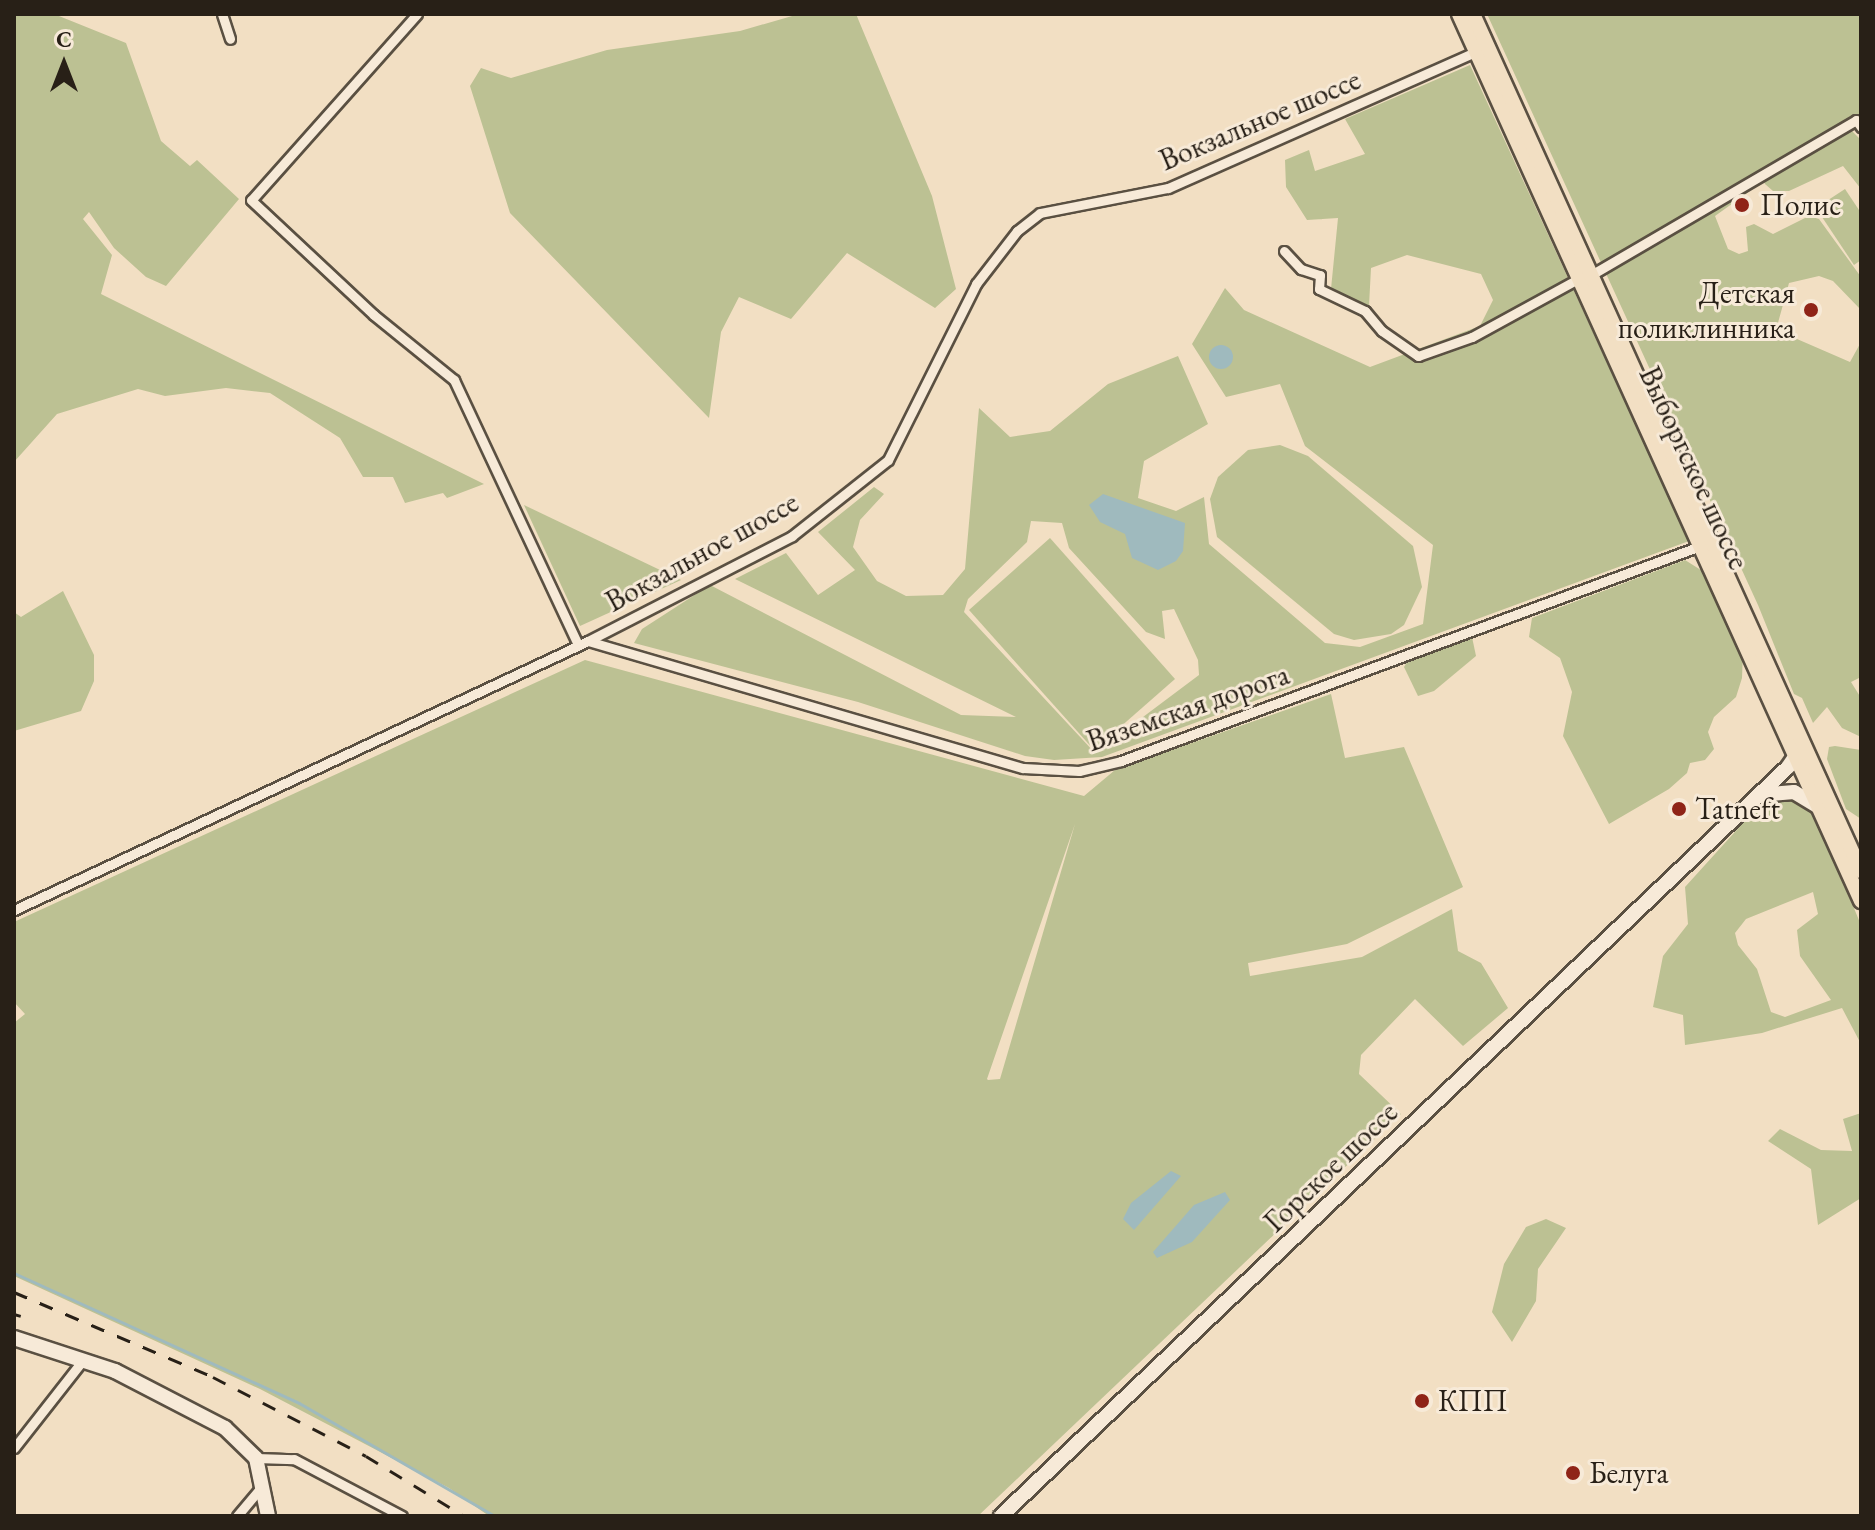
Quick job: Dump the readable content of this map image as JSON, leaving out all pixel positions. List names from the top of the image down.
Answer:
{
  "streets": {
    "main road": ["Выборгское шоссе", "Горское шоссе"],
    "street": ["Вокзальное шоссе", "Вяземская дорога"]
  },
  "crossings": [
    ["Вокзальное шоссе", "Выборгское шоссе"],
    ["Вокзальное шоссе", "Вяземская дорога"],
    ["Выборгское шоссе", "Вяземская дорога"],
    ["Выборгское шоссе", "Горское шоссе"]
  ],
  "places": [
    "Полис",
    "Детская поликлинника",
    "Tatneft",
    "КПП",
    "Белуга"
  ],
  "north": "top"
}
